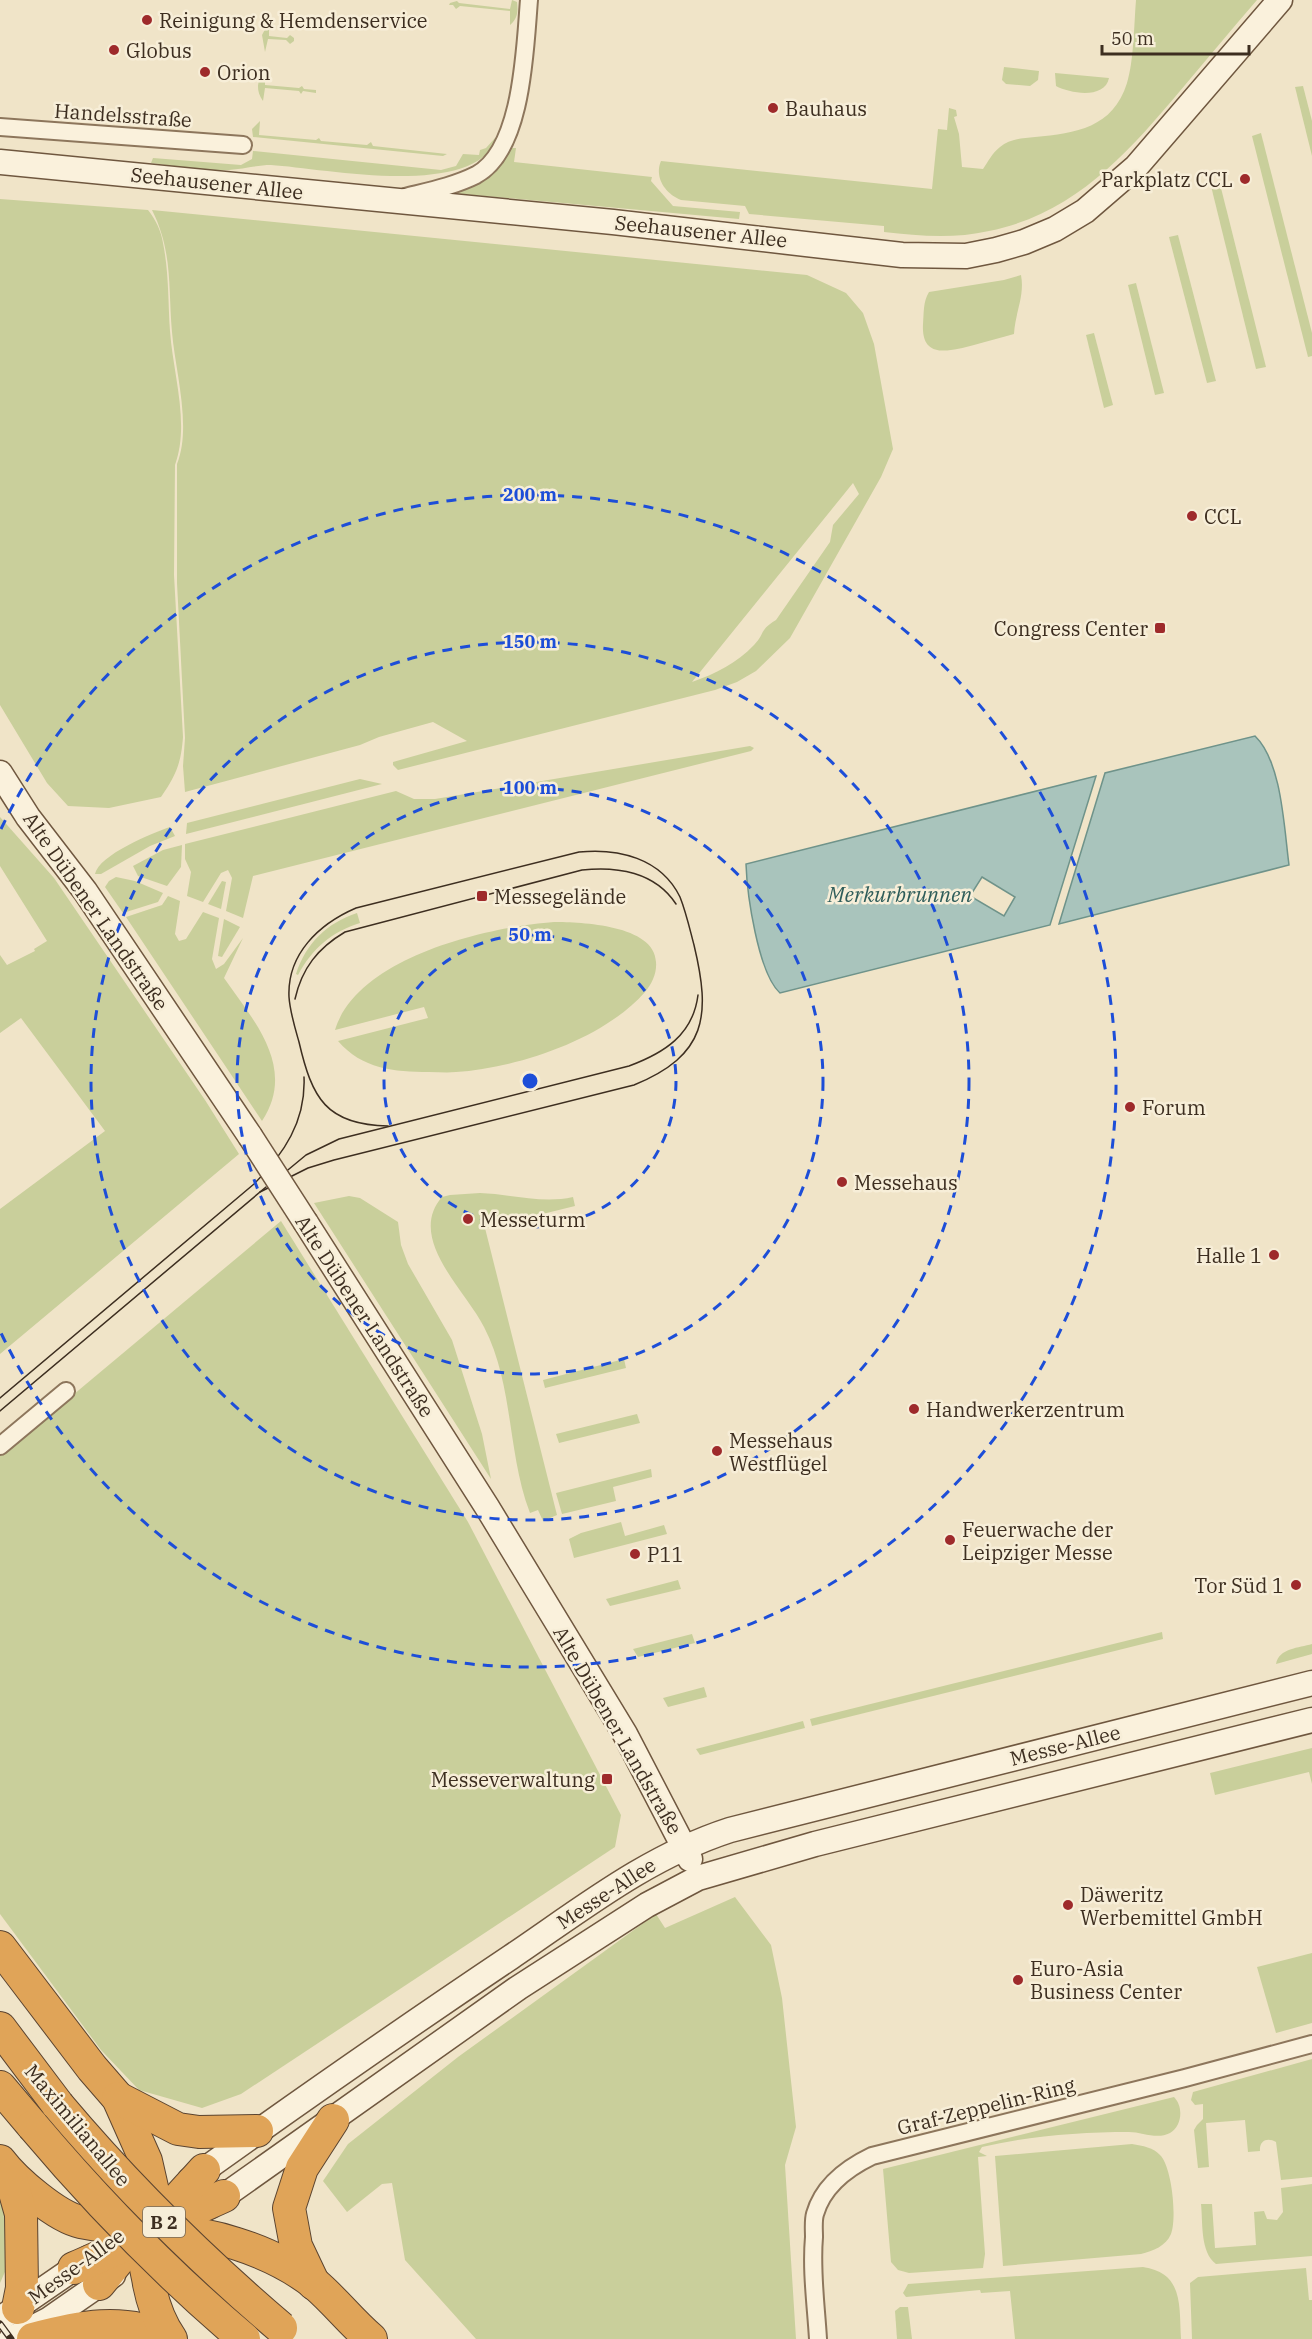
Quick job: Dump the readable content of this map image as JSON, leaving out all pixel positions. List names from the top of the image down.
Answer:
{
  "streets": {
    "highway": ["Maximilianallee", "B 2"],
    "main road": ["Seehausener Allee", "Alte Dübener Landstraße", "Messe-Allee"],
    "street": ["Handelsstraße", "Graf-Zeppelin-Ring"]
  },
  "crossings": [
    ["Alte Dübener Landstraße", "Messe-Allee"]
  ],
  "water": ["Merkurbrunnen"],
  "places": {
    "other": [
      "Reinigung & Hemdenservice",
      "Globus",
      "Orion",
      "Bauhaus",
      "Parkplatz CCL",
      "CCL",
      "Forum",
      "Messehaus",
      "Messeturm",
      "Halle 1",
      "Handwerkerzentrum",
      "Messehaus Westflügel",
      "Feuerwache der Leipziger Messe",
      "P11",
      "Tor Süd 1",
      "Däweritz Werbemittel GmbH",
      "Euro-Asia Business Center"
    ],
    "transit": ["Congress Center", "Messegelände", "Messeverwaltung"]
  },
  "scale_bar": "50 m",
  "rings": [
    "200 m",
    "150 m",
    "100 m",
    "50 m"
  ]
}
